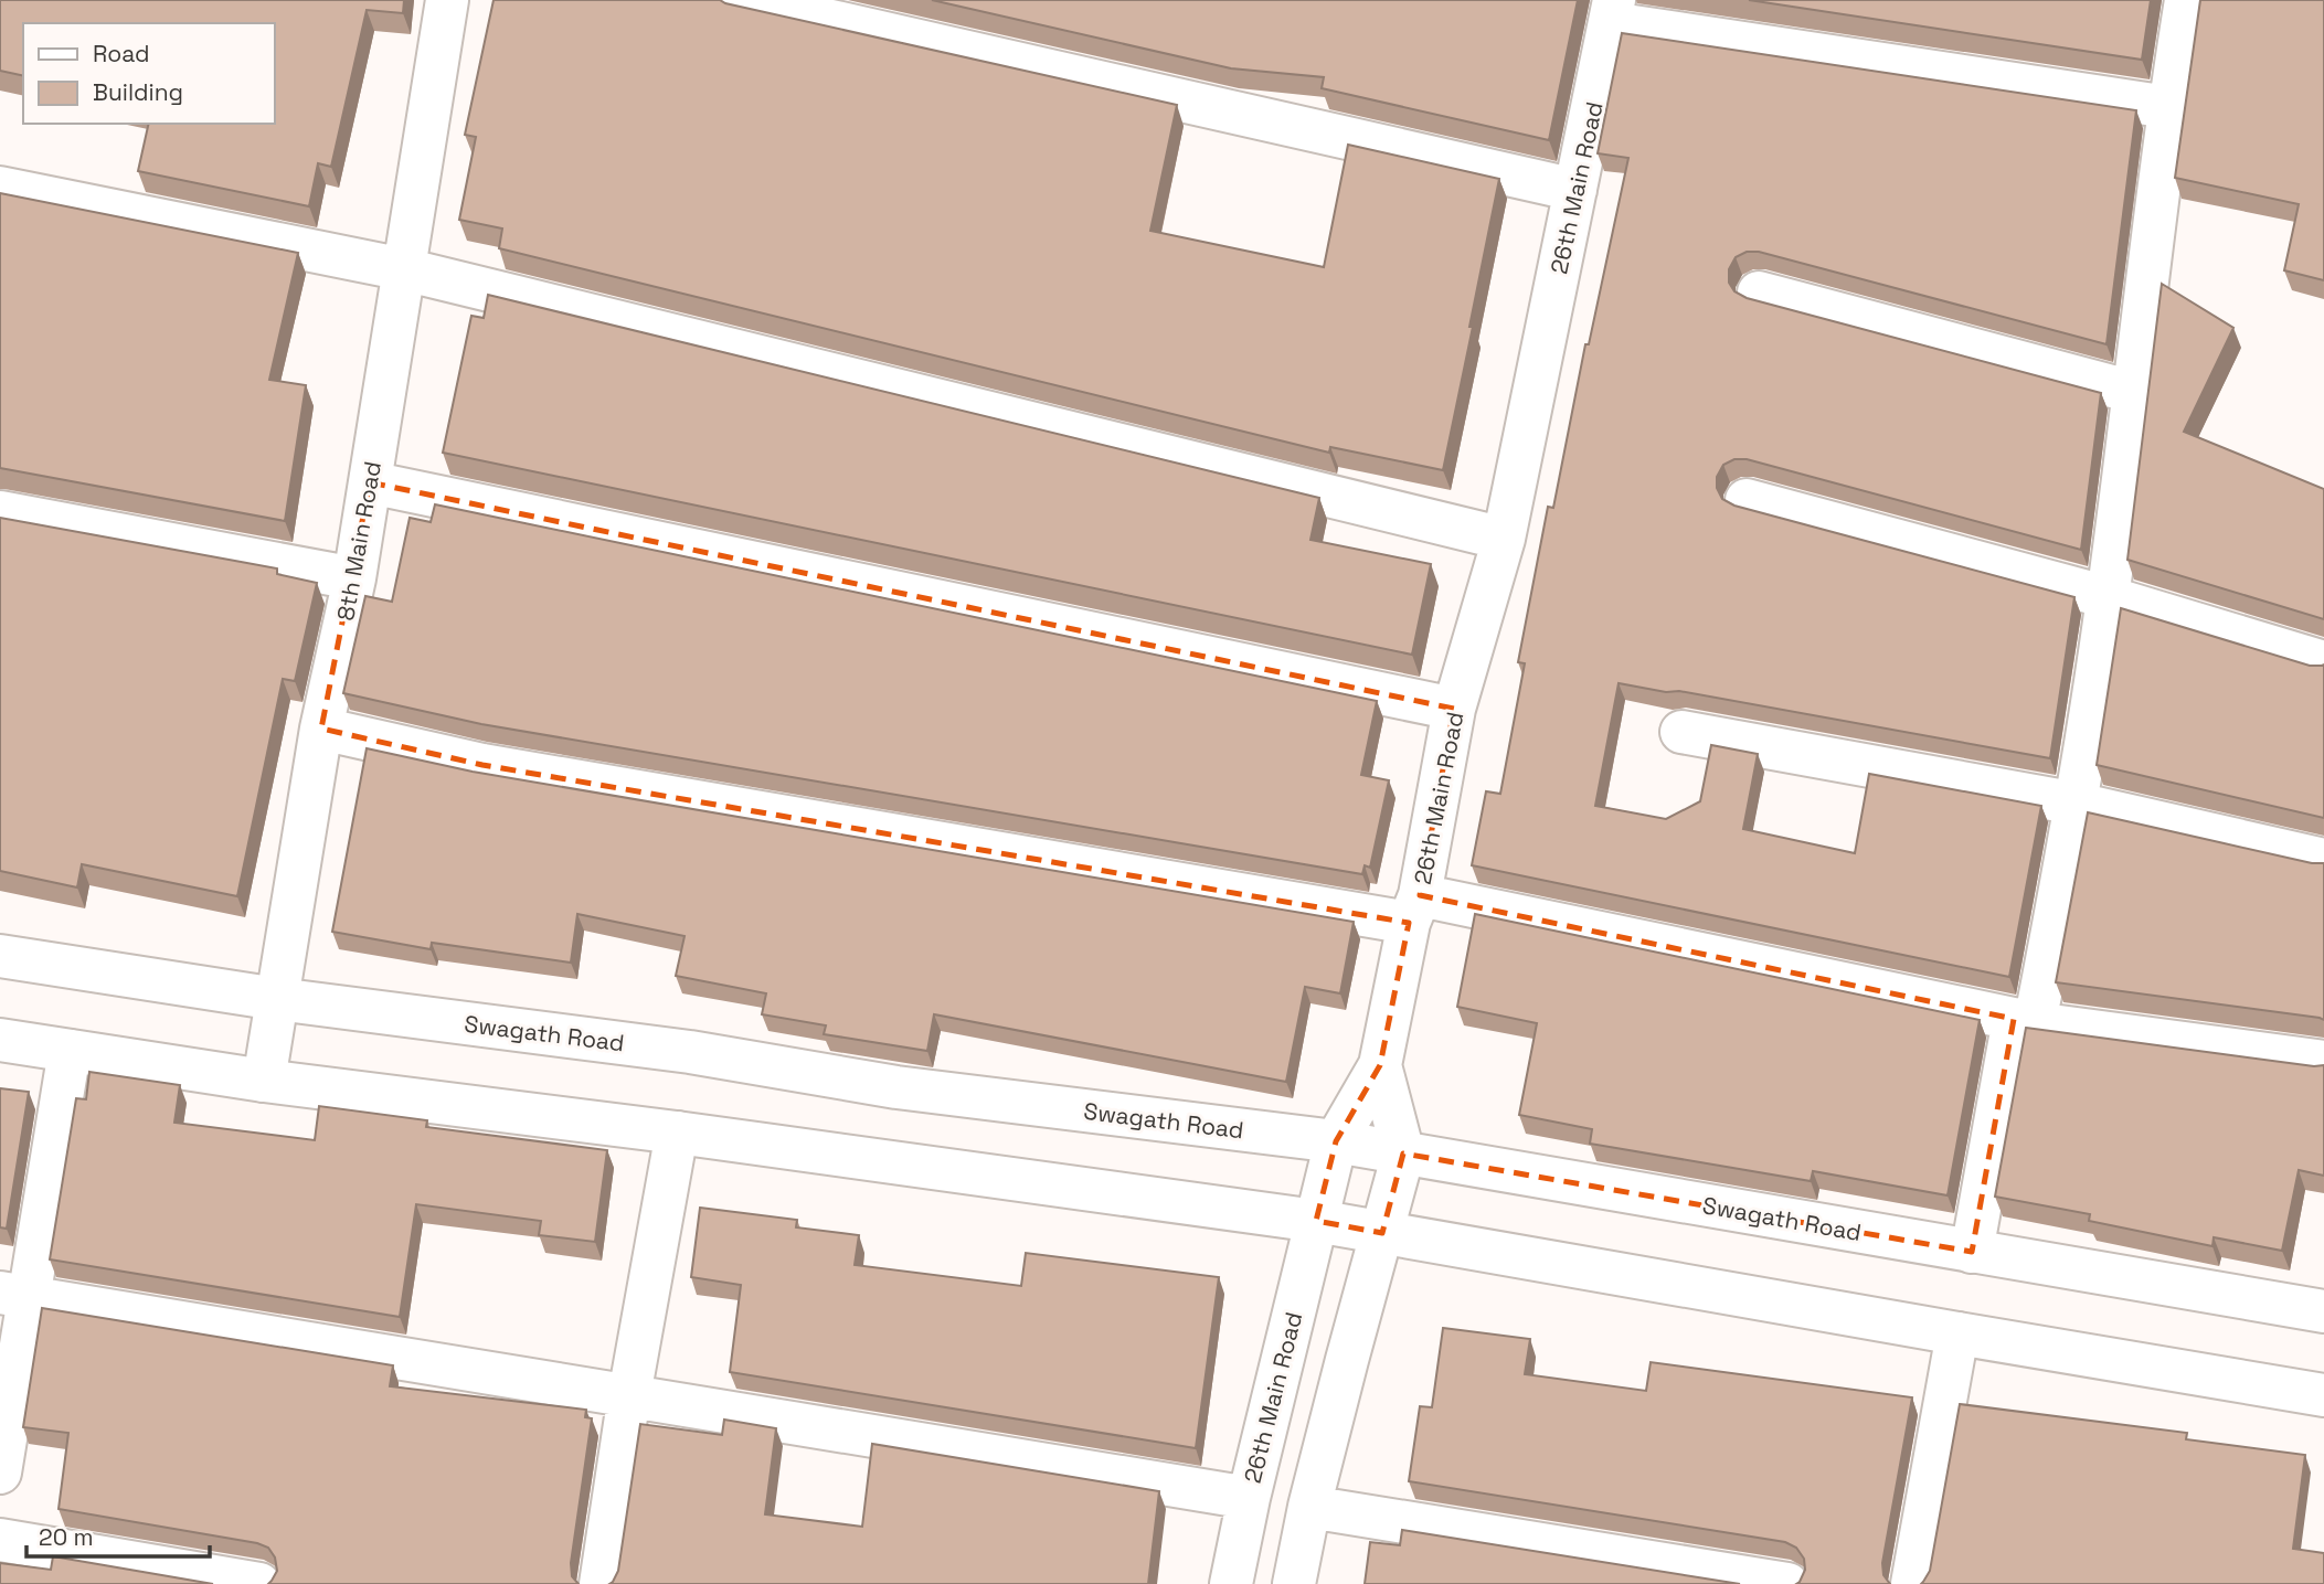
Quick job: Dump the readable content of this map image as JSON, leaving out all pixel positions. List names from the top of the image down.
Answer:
{
  "streets": {
    "street": ["26th Main Road", "8th Main Road", "Swagath Road"]
  },
  "crossings": [
    ["26th Main Road", "Swagath Road"],
    ["8th Main Road", "Swagath Road"]
  ],
  "legend": ["Road", "Building"],
  "scale_bar": "20 m"
}
